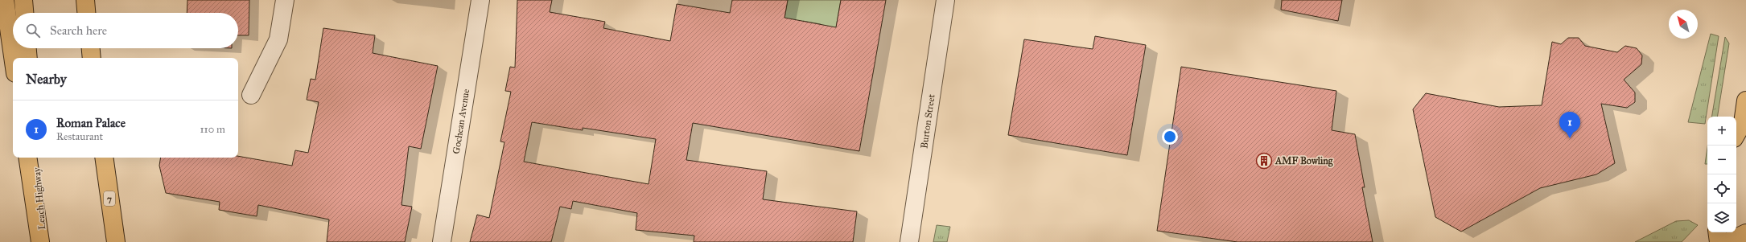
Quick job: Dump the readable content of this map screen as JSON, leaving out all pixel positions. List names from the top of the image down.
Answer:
{
  "streets": {
    "main road": ["Leach Highway", "7"],
    "street": ["Gochean Avenue", "Burton Street"]
  },
  "places": {
    "building": ["AMF Bowling"]
  },
  "north": "top left",
  "page": {
    "search": "Search here",
    "heading": "Nearby",
    "list": [
      {
        "mark": "1",
        "name": "Roman Palace",
        "note": "Restaurant",
        "value": "110 m"
      }
    ],
    "pins": "1",
    "map_buttons": ["+", "−"]
  }
}
